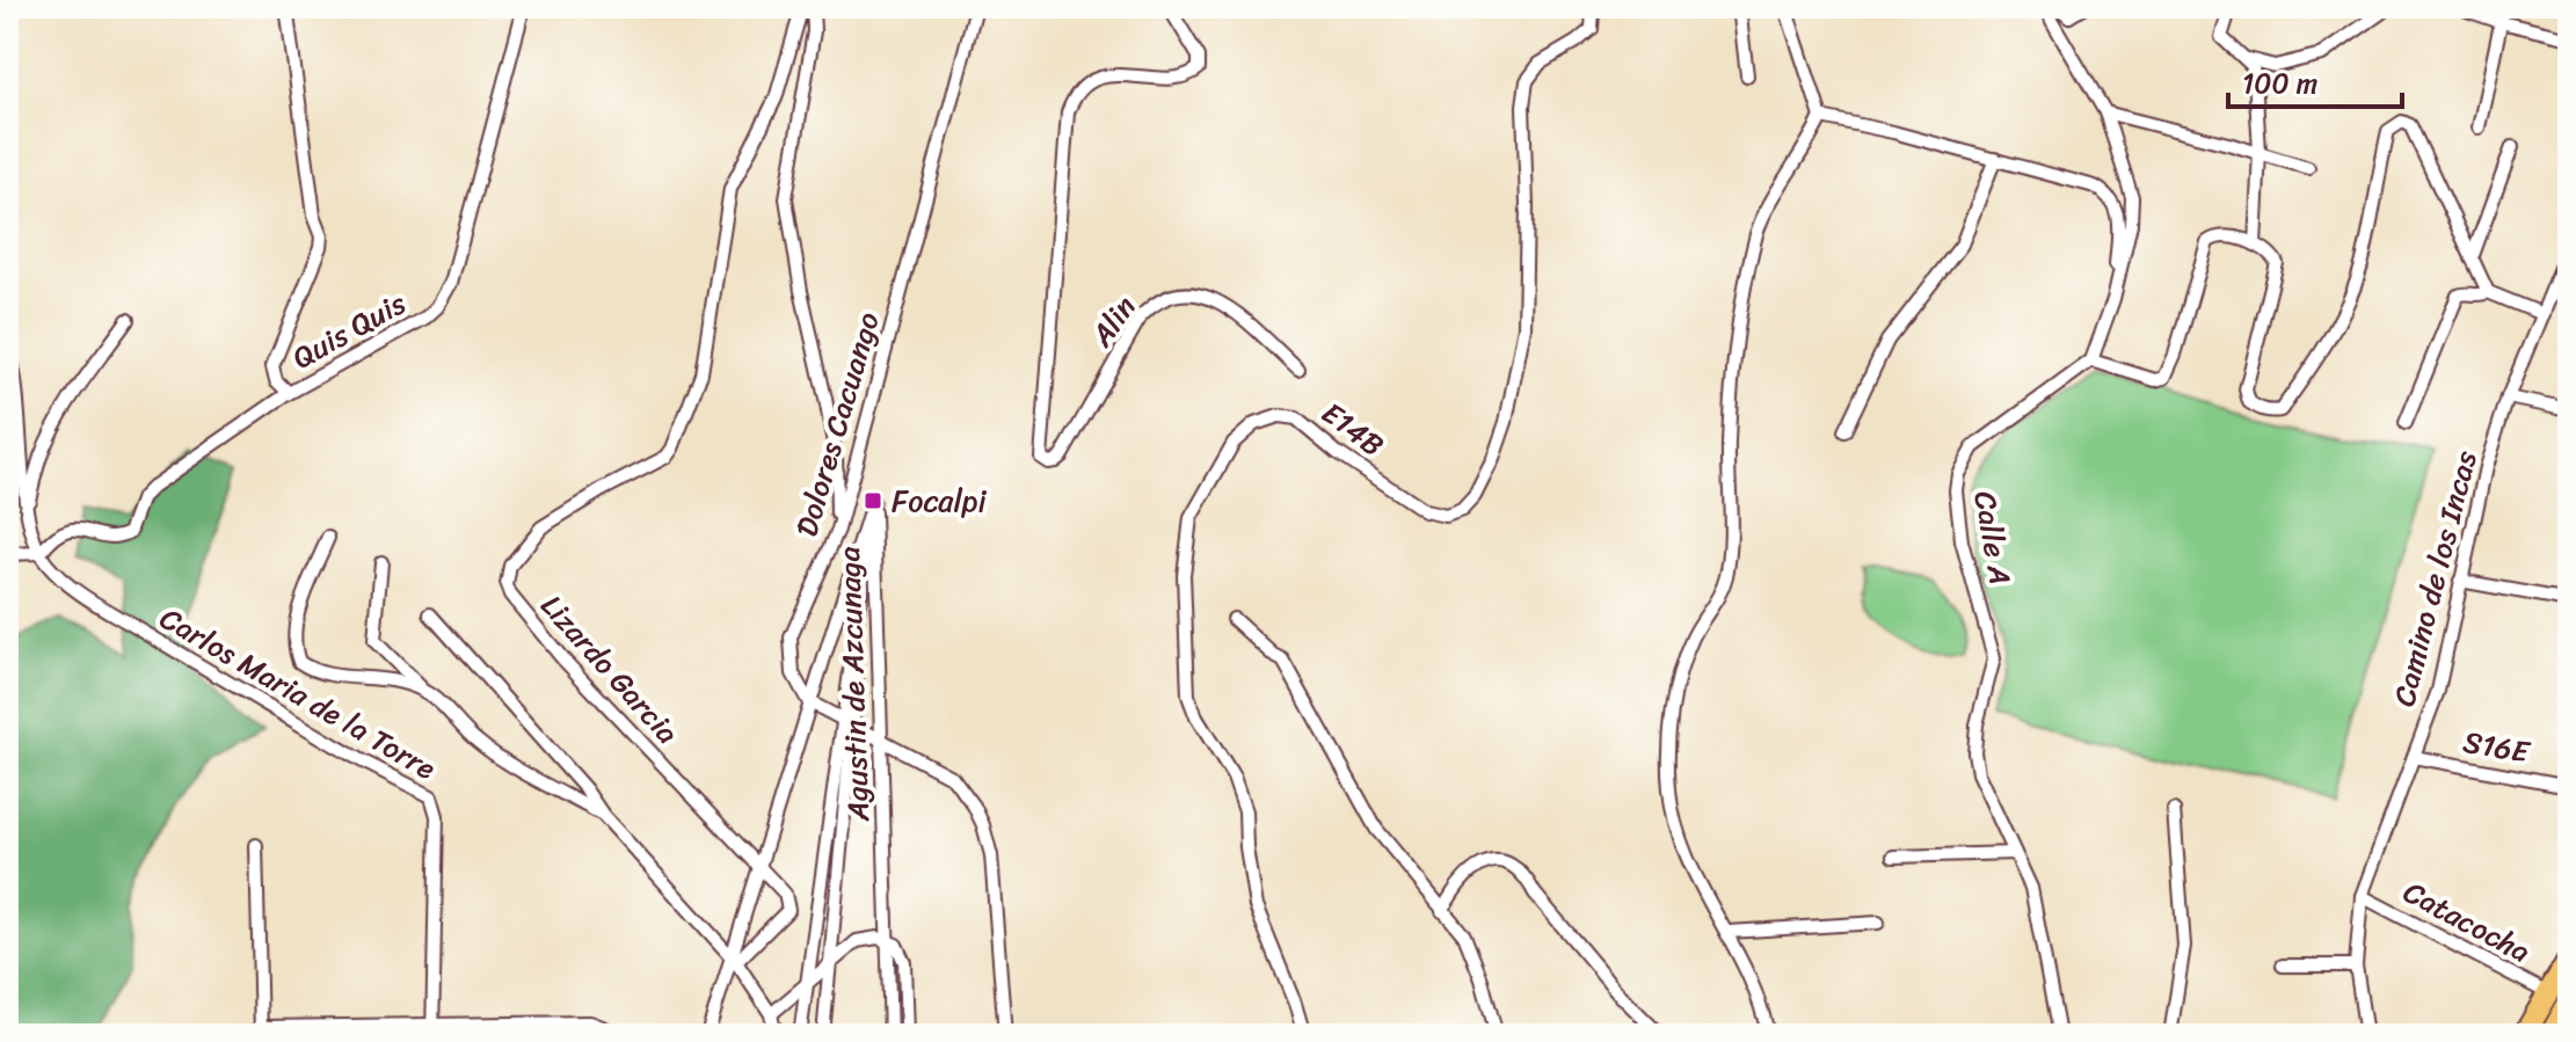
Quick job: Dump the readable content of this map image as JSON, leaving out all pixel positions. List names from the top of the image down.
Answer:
{
  "streets": {
    "street": [
      "Alin",
      "Quis Quis",
      "Dolores Cacuango",
      "E14B",
      "Calle A",
      "Camino de los Incas",
      "Lizardo Garcia",
      "Agustin de Azcunaga",
      "Carlos Maria de la Torre",
      "S16E",
      "Catacocha"
    ]
  },
  "crossings": [
    ["Quis Quis", "Carlos Maria de la Torre"],
    ["Dolores Cacuango", "Agustin de Azcunaga"],
    ["Camino de los Incas", "S16E"],
    ["Camino de los Incas", "Catacocha"],
    ["Lizardo Garcia", "Agustin de Azcunaga"]
  ],
  "places": {
    "transit": ["Focalpi"]
  },
  "scale_bar": "100 m"
}
